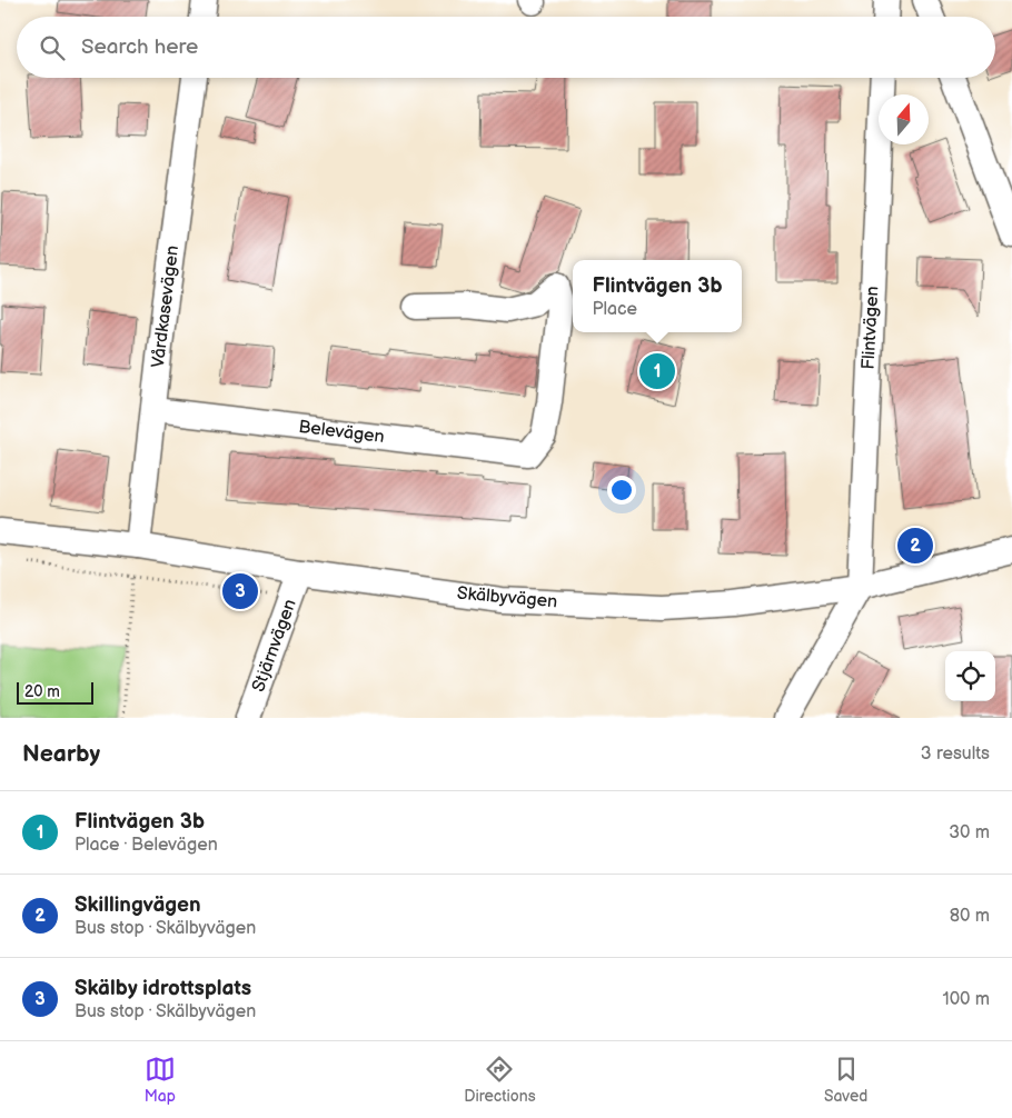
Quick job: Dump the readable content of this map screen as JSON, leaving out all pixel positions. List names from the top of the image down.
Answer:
{
  "streets": {
    "street": [
      "Vårdkasevägen",
      "Flintvägen",
      "Belevägen",
      "Skälbyvägen",
      "Stjärnvägen"
    ]
  },
  "crossings": [
    ["Vårdkasevägen", "Belevägen"],
    ["Vårdkasevägen", "Skälbyvägen"],
    ["Flintvägen", "Skälbyvägen"],
    ["Skälbyvägen", "Stjärnvägen"]
  ],
  "scale_bar": "20 m",
  "north": "top",
  "page": {
    "search": "Search here",
    "popup": ["Flintvägen 3b", "Place"],
    "pins": ["1", "2", "3"],
    "scale": "20 m",
    "heading": ["Nearby", "3 results"],
    "list": [
      {
        "mark": "1",
        "name": "Flintvägen 3b",
        "note": "Place · Belevägen",
        "value": "30 m"
      },
      {
        "mark": "2",
        "name": "Skillingvägen",
        "note": "Bus stop · Skälbyvägen",
        "value": "80 m"
      },
      {
        "mark": "3",
        "name": "Skälby idrottsplats",
        "note": "Bus stop · Skälbyvägen",
        "value": "100 m"
      }
    ],
    "nav": ["Map", "Directions", "Saved"]
  }
}
